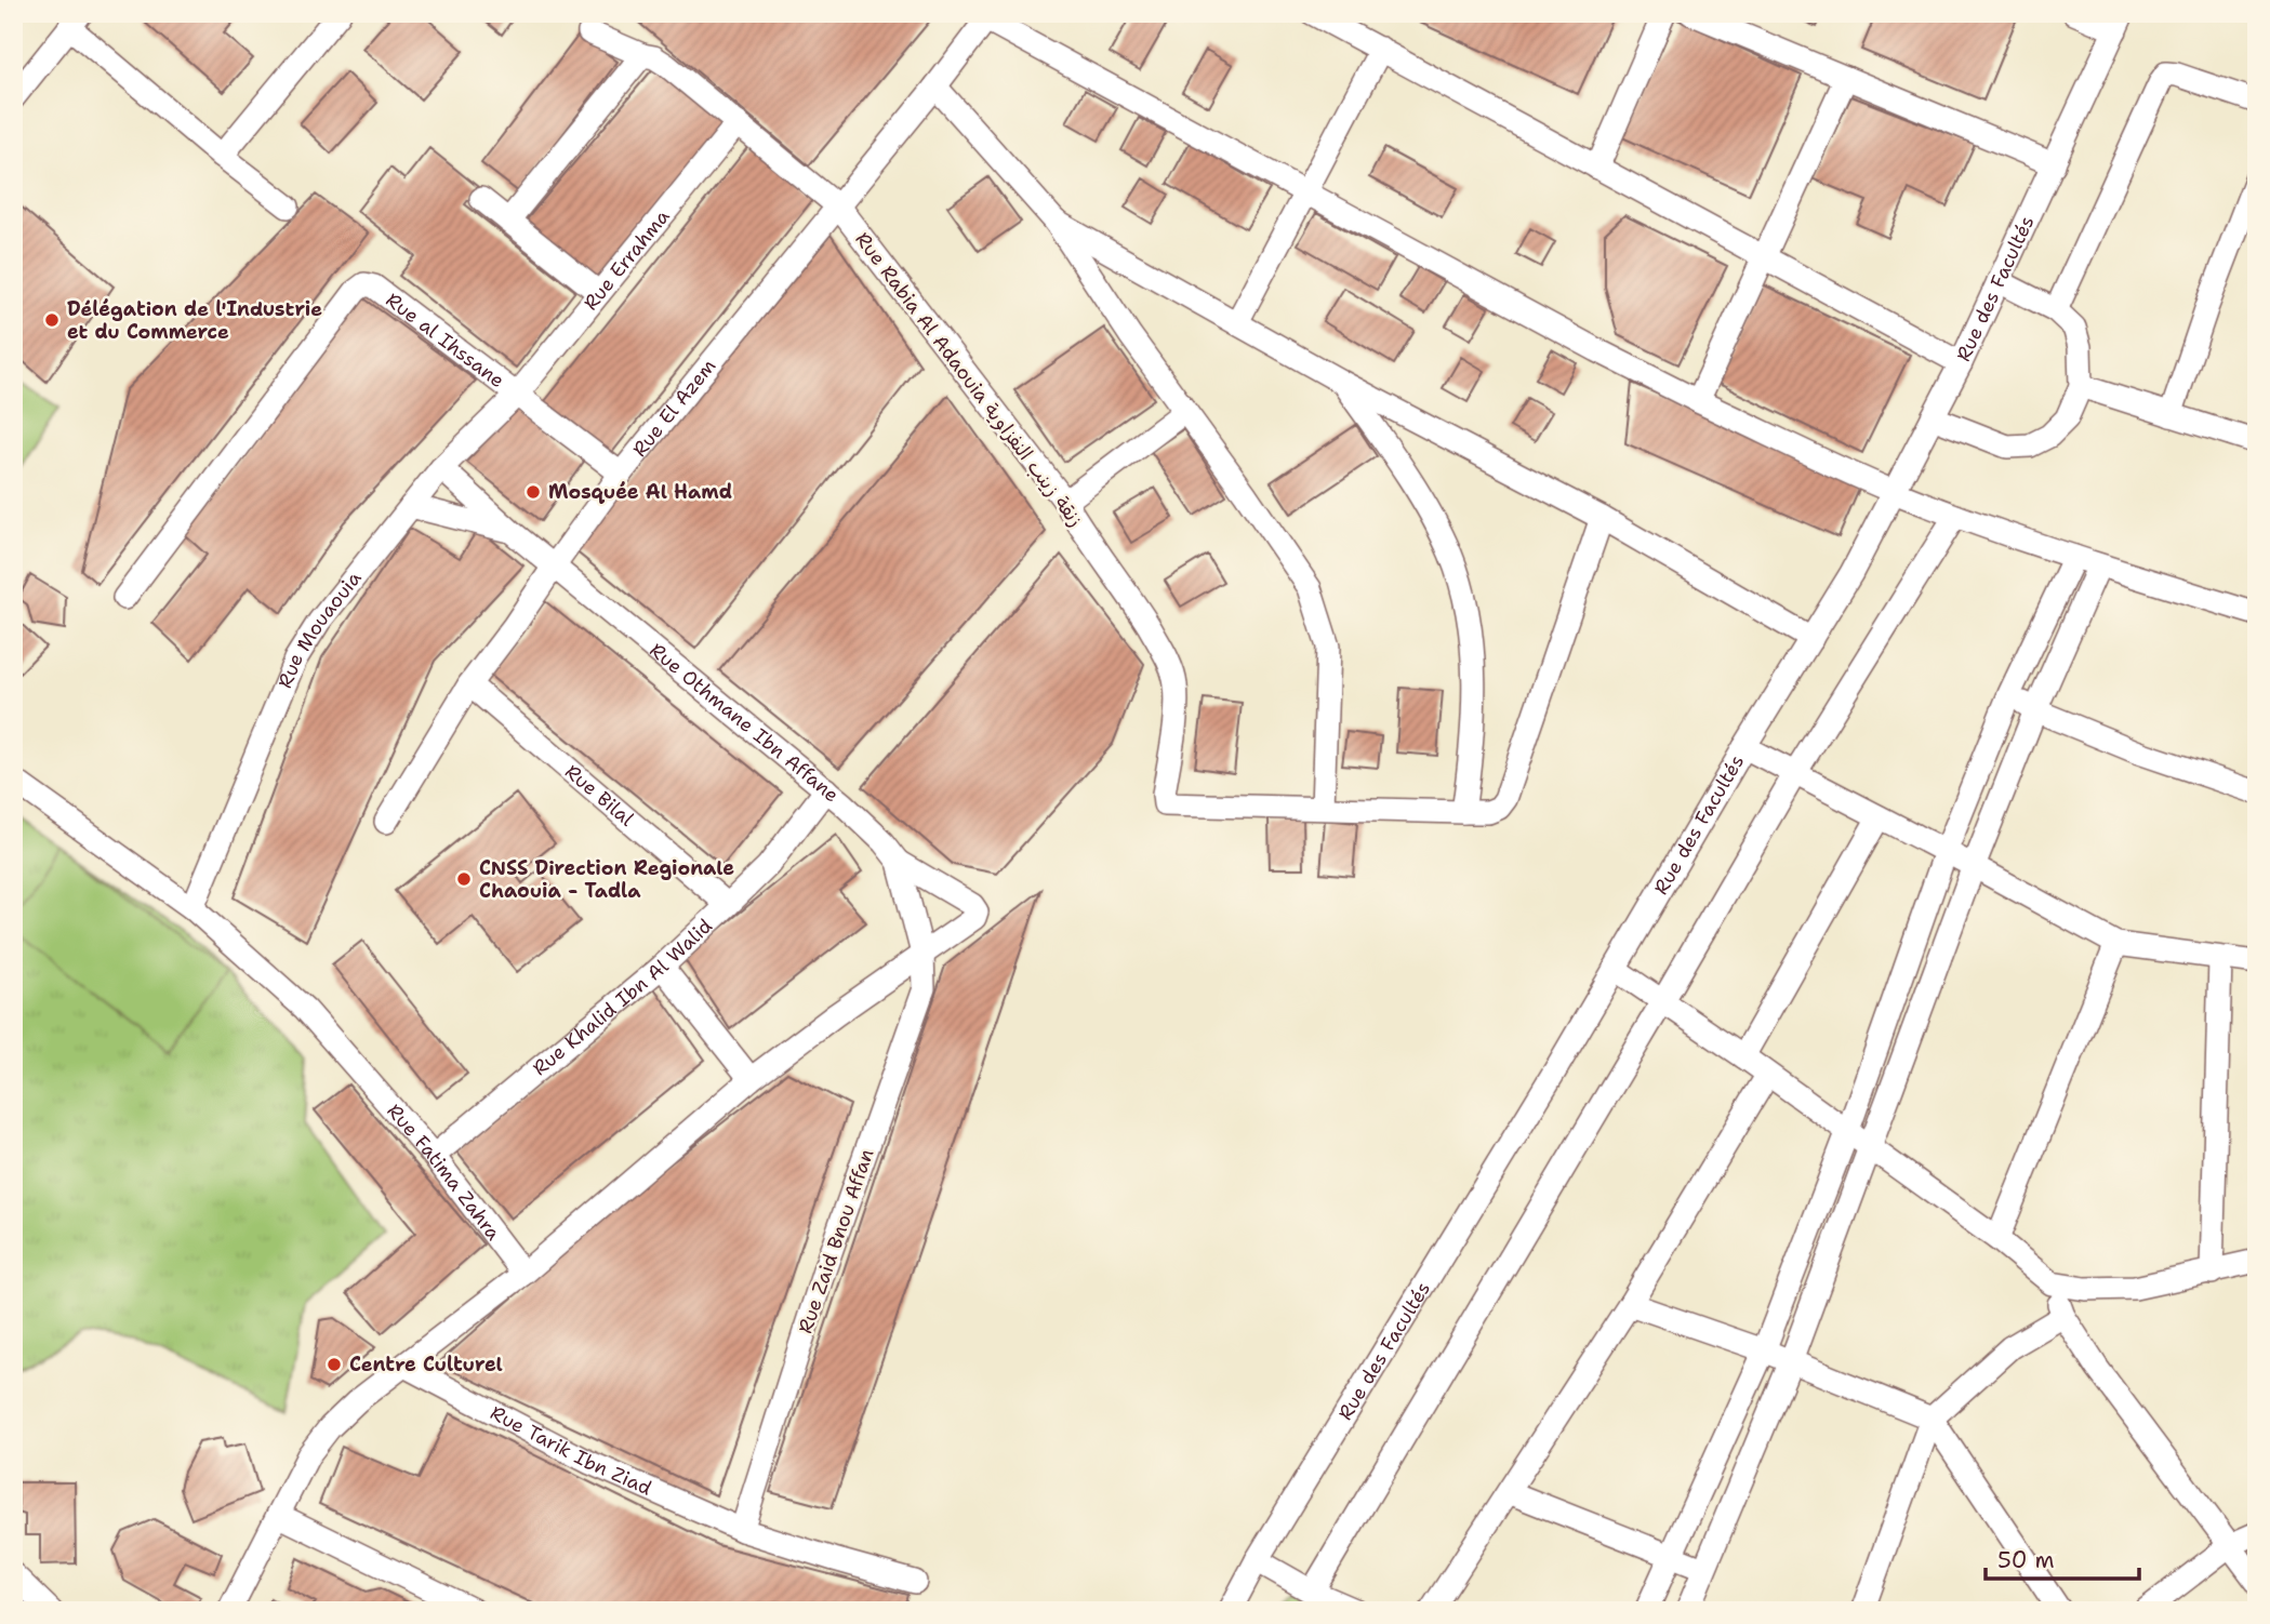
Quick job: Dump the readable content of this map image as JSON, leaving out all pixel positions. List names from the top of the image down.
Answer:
{
  "streets": {
    "street": [
      "Rue Errahma",
      "Rue des Facultés",
      "Rue al Ihssane",
      "Rue Rabia Al Adaouia زنقة زينب النفزاوية",
      "Rue El Azem",
      "Rue Mouaouia",
      "Rue Othmane Ibn Affane",
      "Rue Bilal",
      "Rue Khalid Ibn Al Walid",
      "Rue Fatima Zahra",
      "Rue Zaid Bnou Affan",
      "Rue Tarik Ibn Ziad"
    ]
  },
  "crossings": [
    ["Rue Errahma", "Rue al Ihssane"],
    ["Rue Errahma", "Rue Rabia Al Adaouia زنقة زينب النفزاوية"],
    ["Rue Errahma", "Rue Mouaouia"],
    ["Rue al Ihssane", "Rue El Azem"],
    ["Rue al Ihssane", "Rue Mouaouia"],
    ["Rue Rabia Al Adaouia زنقة زينب النفزاوية", "Rue El Azem"],
    ["Rue El Azem", "Rue Othmane Ibn Affane"],
    ["Rue El Azem", "Rue Bilal"],
    ["Rue Mouaouia", "Rue Othmane Ibn Affane"],
    ["Rue Mouaouia", "Rue Fatima Zahra"],
    ["Rue Othmane Ibn Affane", "Rue Khalid Ibn Al Walid"],
    ["Rue Othmane Ibn Affane", "Rue Zaid Bnou Affan"],
    ["Rue Bilal", "Rue Khalid Ibn Al Walid"],
    ["Rue Khalid Ibn Al Walid", "Rue Fatima Zahra"],
    ["Rue Zaid Bnou Affan", "Rue Tarik Ibn Ziad"]
  ],
  "places": [
    "Délégation de l'Industrie et du Commerce",
    "Mosquée Al Hamd",
    "CNSS Direction Regionale Chaouia - Tadla",
    "Centre Culturel"
  ],
  "scale_bar": "50 m"
}
